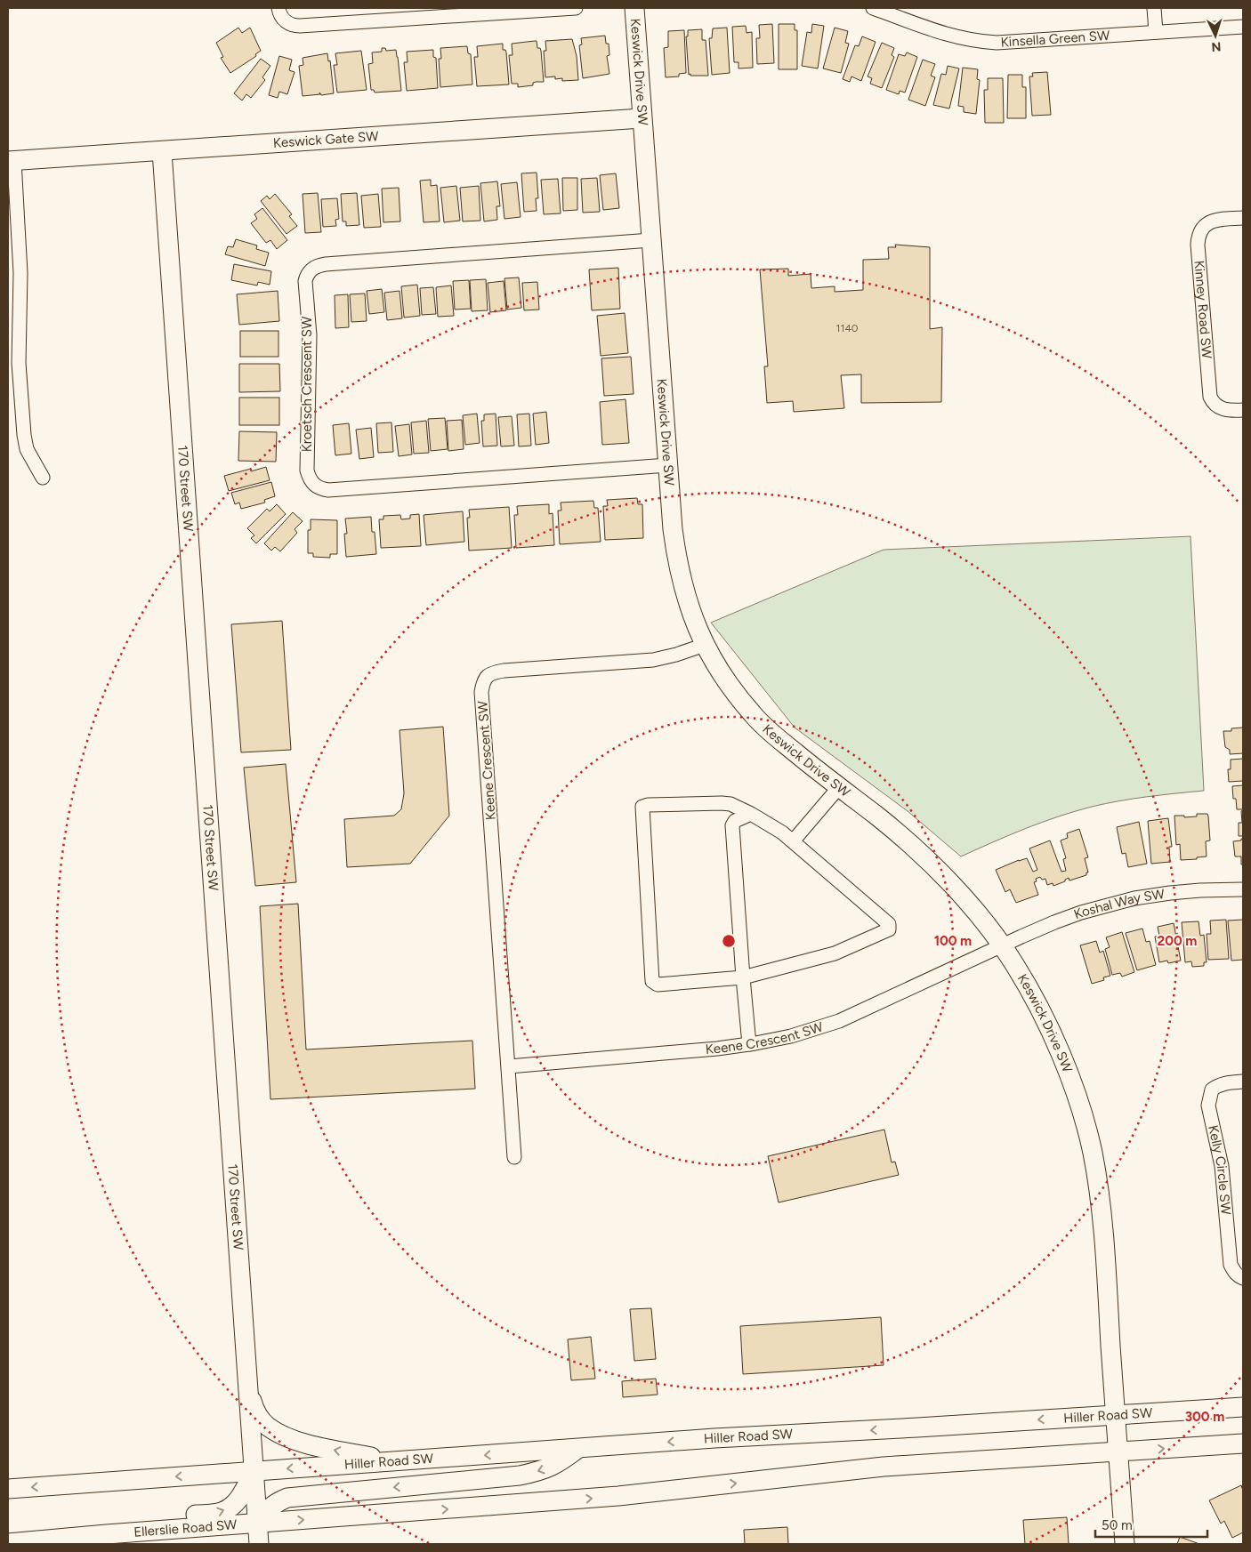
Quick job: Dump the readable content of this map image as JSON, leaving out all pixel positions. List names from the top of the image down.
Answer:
{
  "streets": {
    "main road": [
      "Keswick Drive SW",
      "Keswick Gate SW",
      "170 Street SW",
      "Hiller Road SW",
      "Ellerslie Road SW"
    ],
    "street": [
      "Kinsella Green SW",
      "Kinney Road SW",
      "Kroetsch Crescent SW",
      "Keene Crescent SW",
      "Koshal Way SW",
      "Kelly Circle SW"
    ]
  },
  "crossings": [
    ["Keswick Drive SW", "Keswick Gate SW"],
    ["Keswick Drive SW", "Kroetsch Crescent SW"],
    ["Keswick Drive SW", "Keene Crescent SW"],
    ["Keswick Drive SW", "Koshal Way SW"],
    ["Keswick Drive SW", "Hiller Road SW"],
    ["Keswick Gate SW", "170 Street SW"],
    ["170 Street SW", "Hiller Road SW"],
    ["170 Street SW", "Ellerslie Road SW"],
    ["Keene Crescent SW", "Koshal Way SW"]
  ],
  "house_numbers": ["1140"],
  "scale_bar": "50 m",
  "north": "bottom",
  "rings": ["100 m", "200 m", "300 m"]
}
